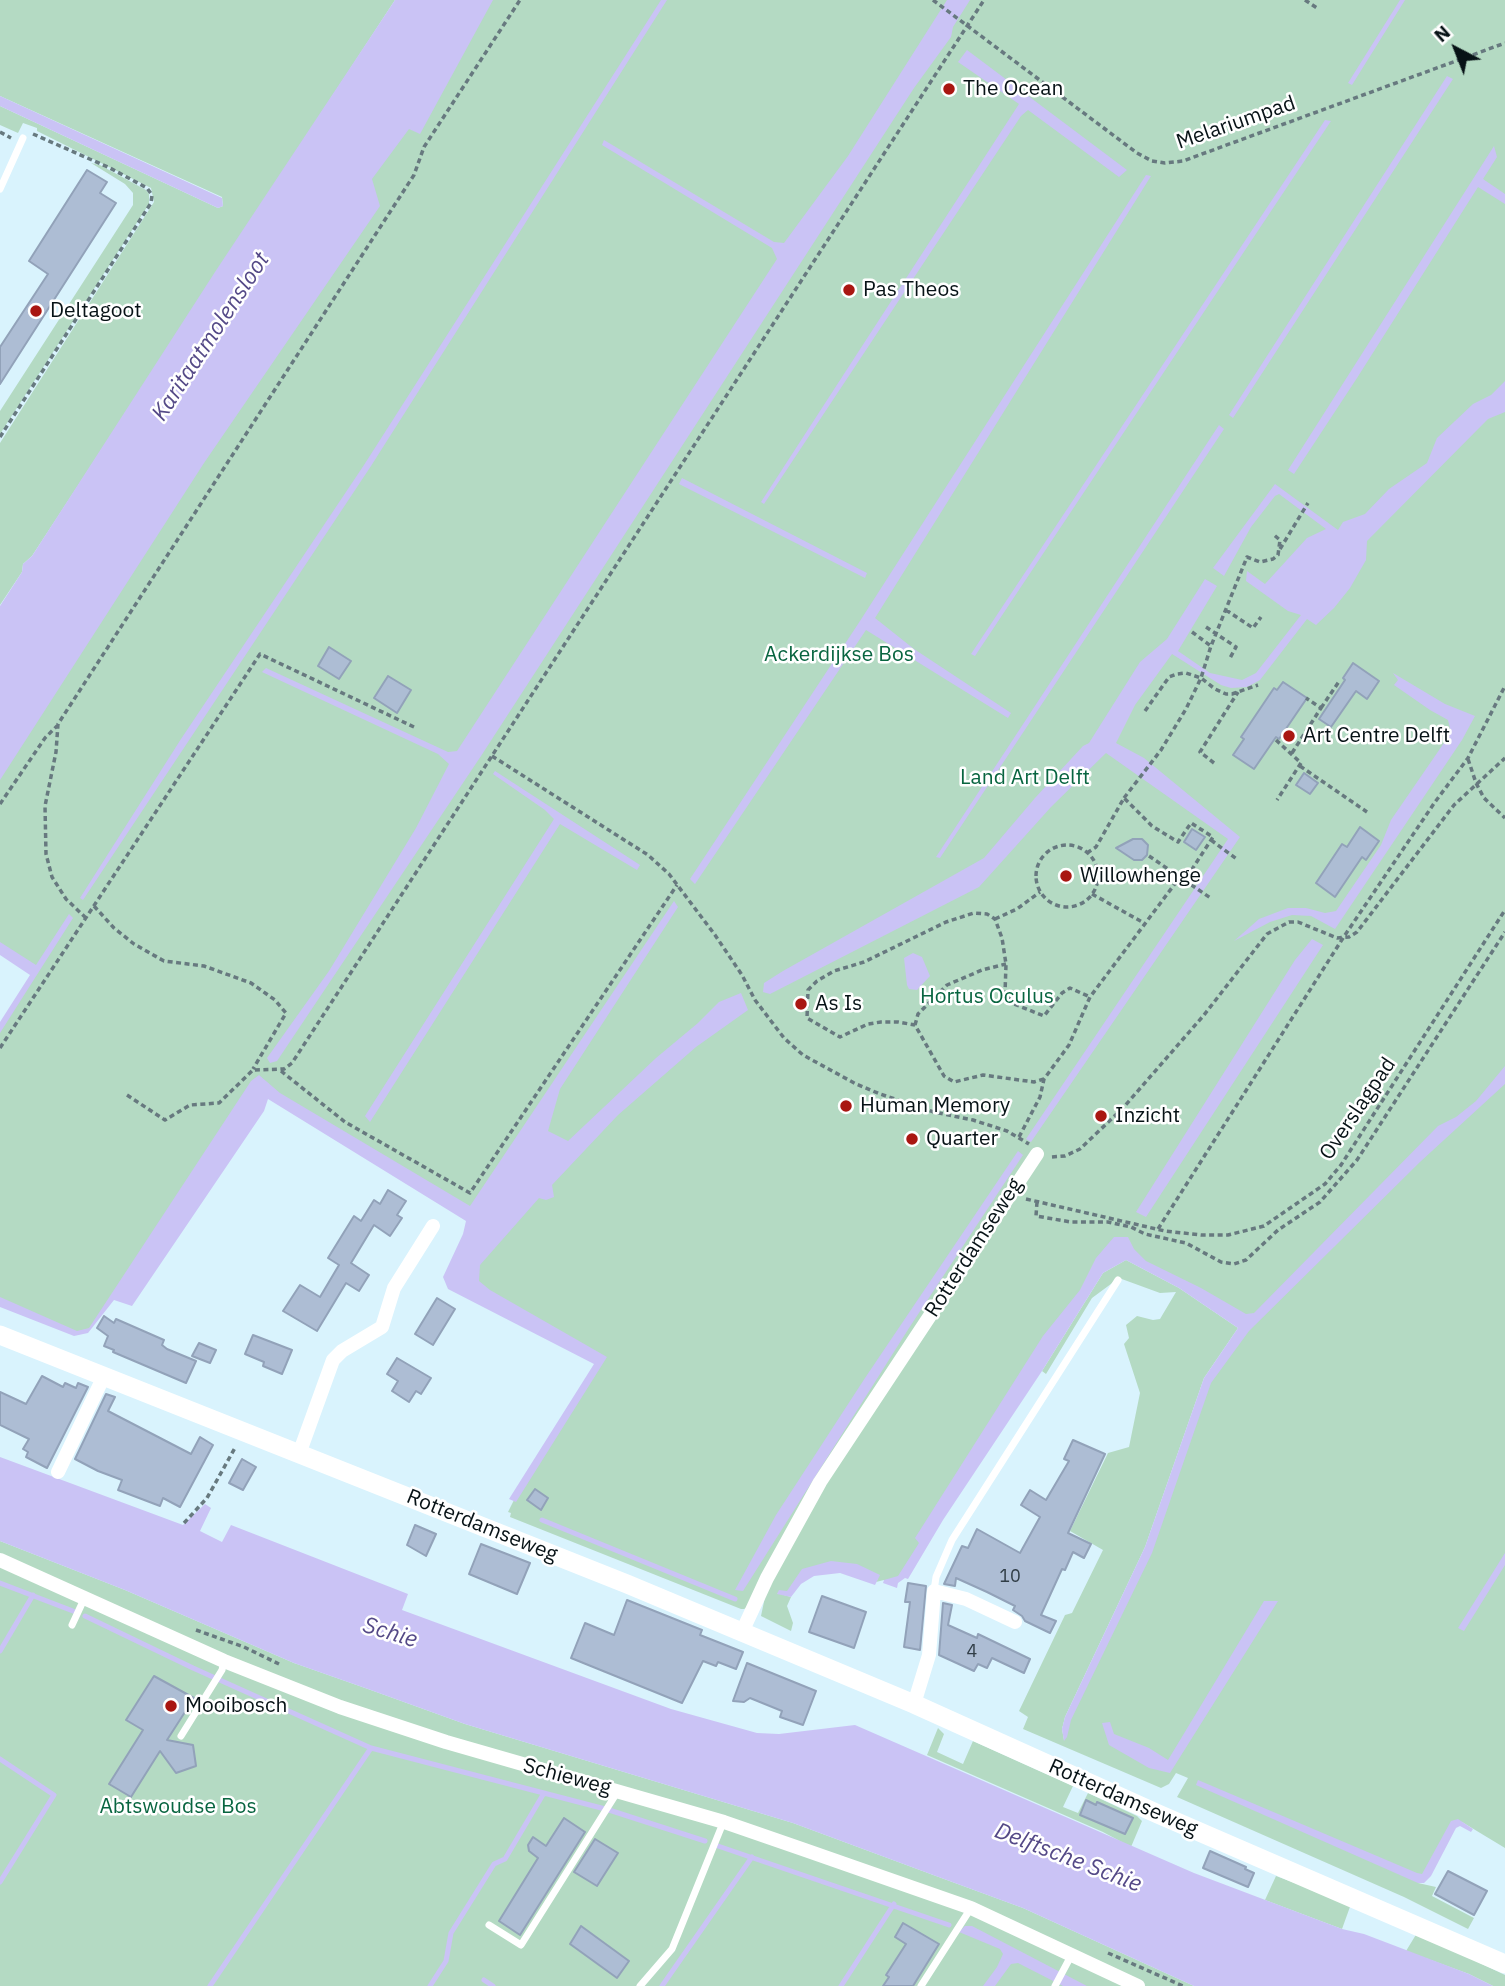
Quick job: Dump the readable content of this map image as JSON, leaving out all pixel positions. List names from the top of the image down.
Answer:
{
  "streets": {
    "street": ["Rotterdamseweg", "Schieweg"],
    "path": ["Melariumpad", "Overslagpad"]
  },
  "crossings": [
    ["Overslagpad", "Rotterdamseweg"]
  ],
  "water": ["Karitaatmolensloot", "Schie", "Delftsche Schie"],
  "parks": [
    "Ackerdijkse Bos",
    "Land Art Delft",
    "Hortus Oculus",
    "Abtswoudse Bos"
  ],
  "places": [
    "The Ocean",
    "Pas Theos",
    "Deltagoot",
    "Art Centre Delft",
    "Willowhenge",
    "As Is",
    "Human Memory",
    "Inzicht",
    "Quarter",
    "Mooibosch"
  ],
  "house_numbers": ["10", "4"],
  "north": "top left"
}
